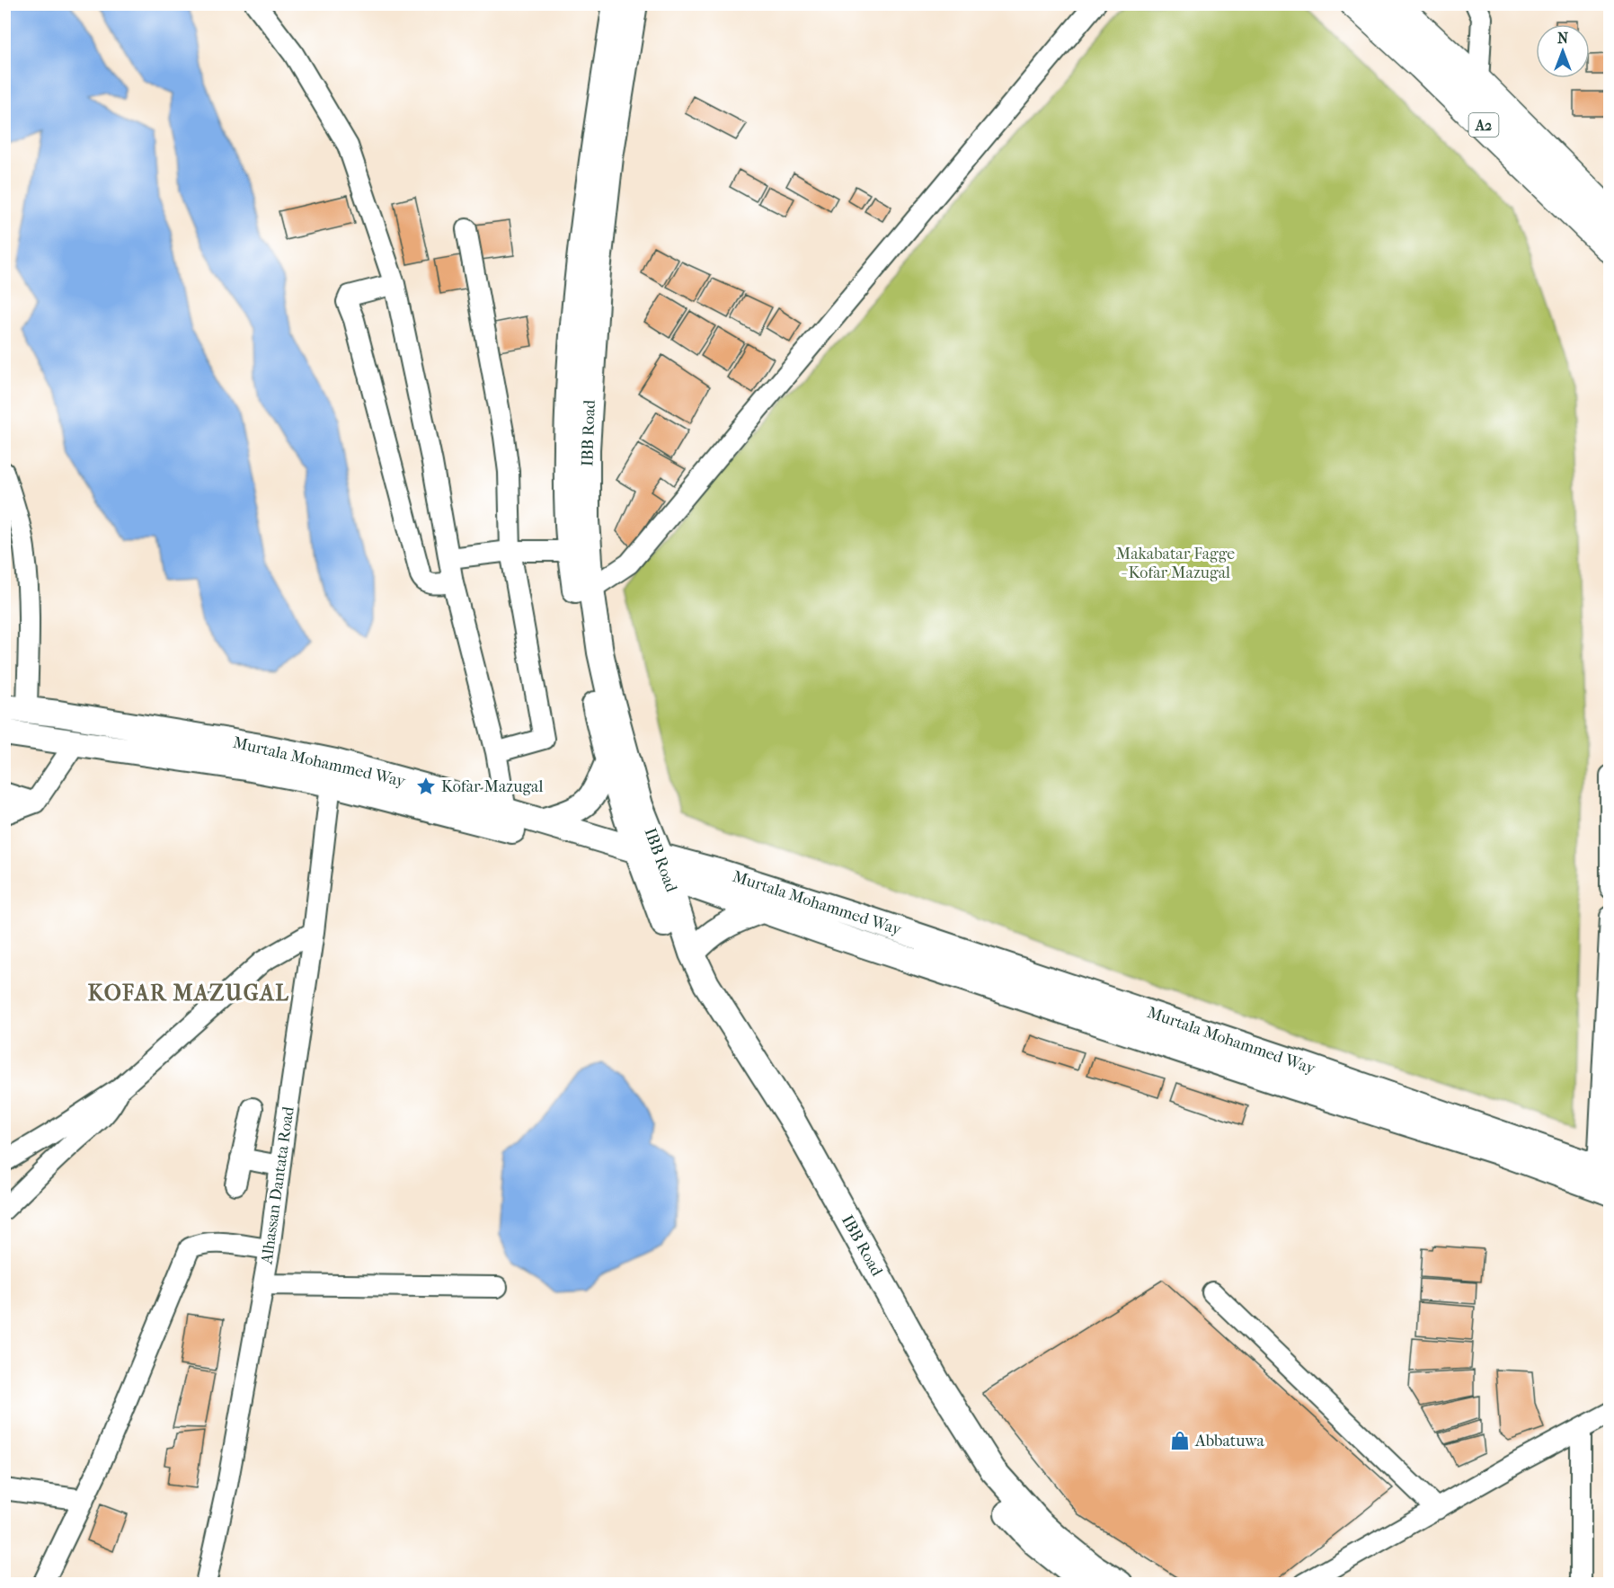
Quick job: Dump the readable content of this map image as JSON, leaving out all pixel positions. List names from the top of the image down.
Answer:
{
  "streets": {
    "highway": ["A2"],
    "main road": ["IBB Road", "Murtala Mohammed Way"],
    "street": ["Alhassan Dantata Road"]
  },
  "crossings": [
    ["IBB Road", "Murtala Mohammed Way"],
    ["Murtala Mohammed Way", "Alhassan Dantata Road"]
  ],
  "districts": ["KOFAR MAZUGAL"],
  "parks": ["Makabatar Fagge - Kofar Mazugal"],
  "places": {
    "place": ["Kofar Mazugal"],
    "shop": ["Abbatuwa"]
  },
  "north": "top"
}
